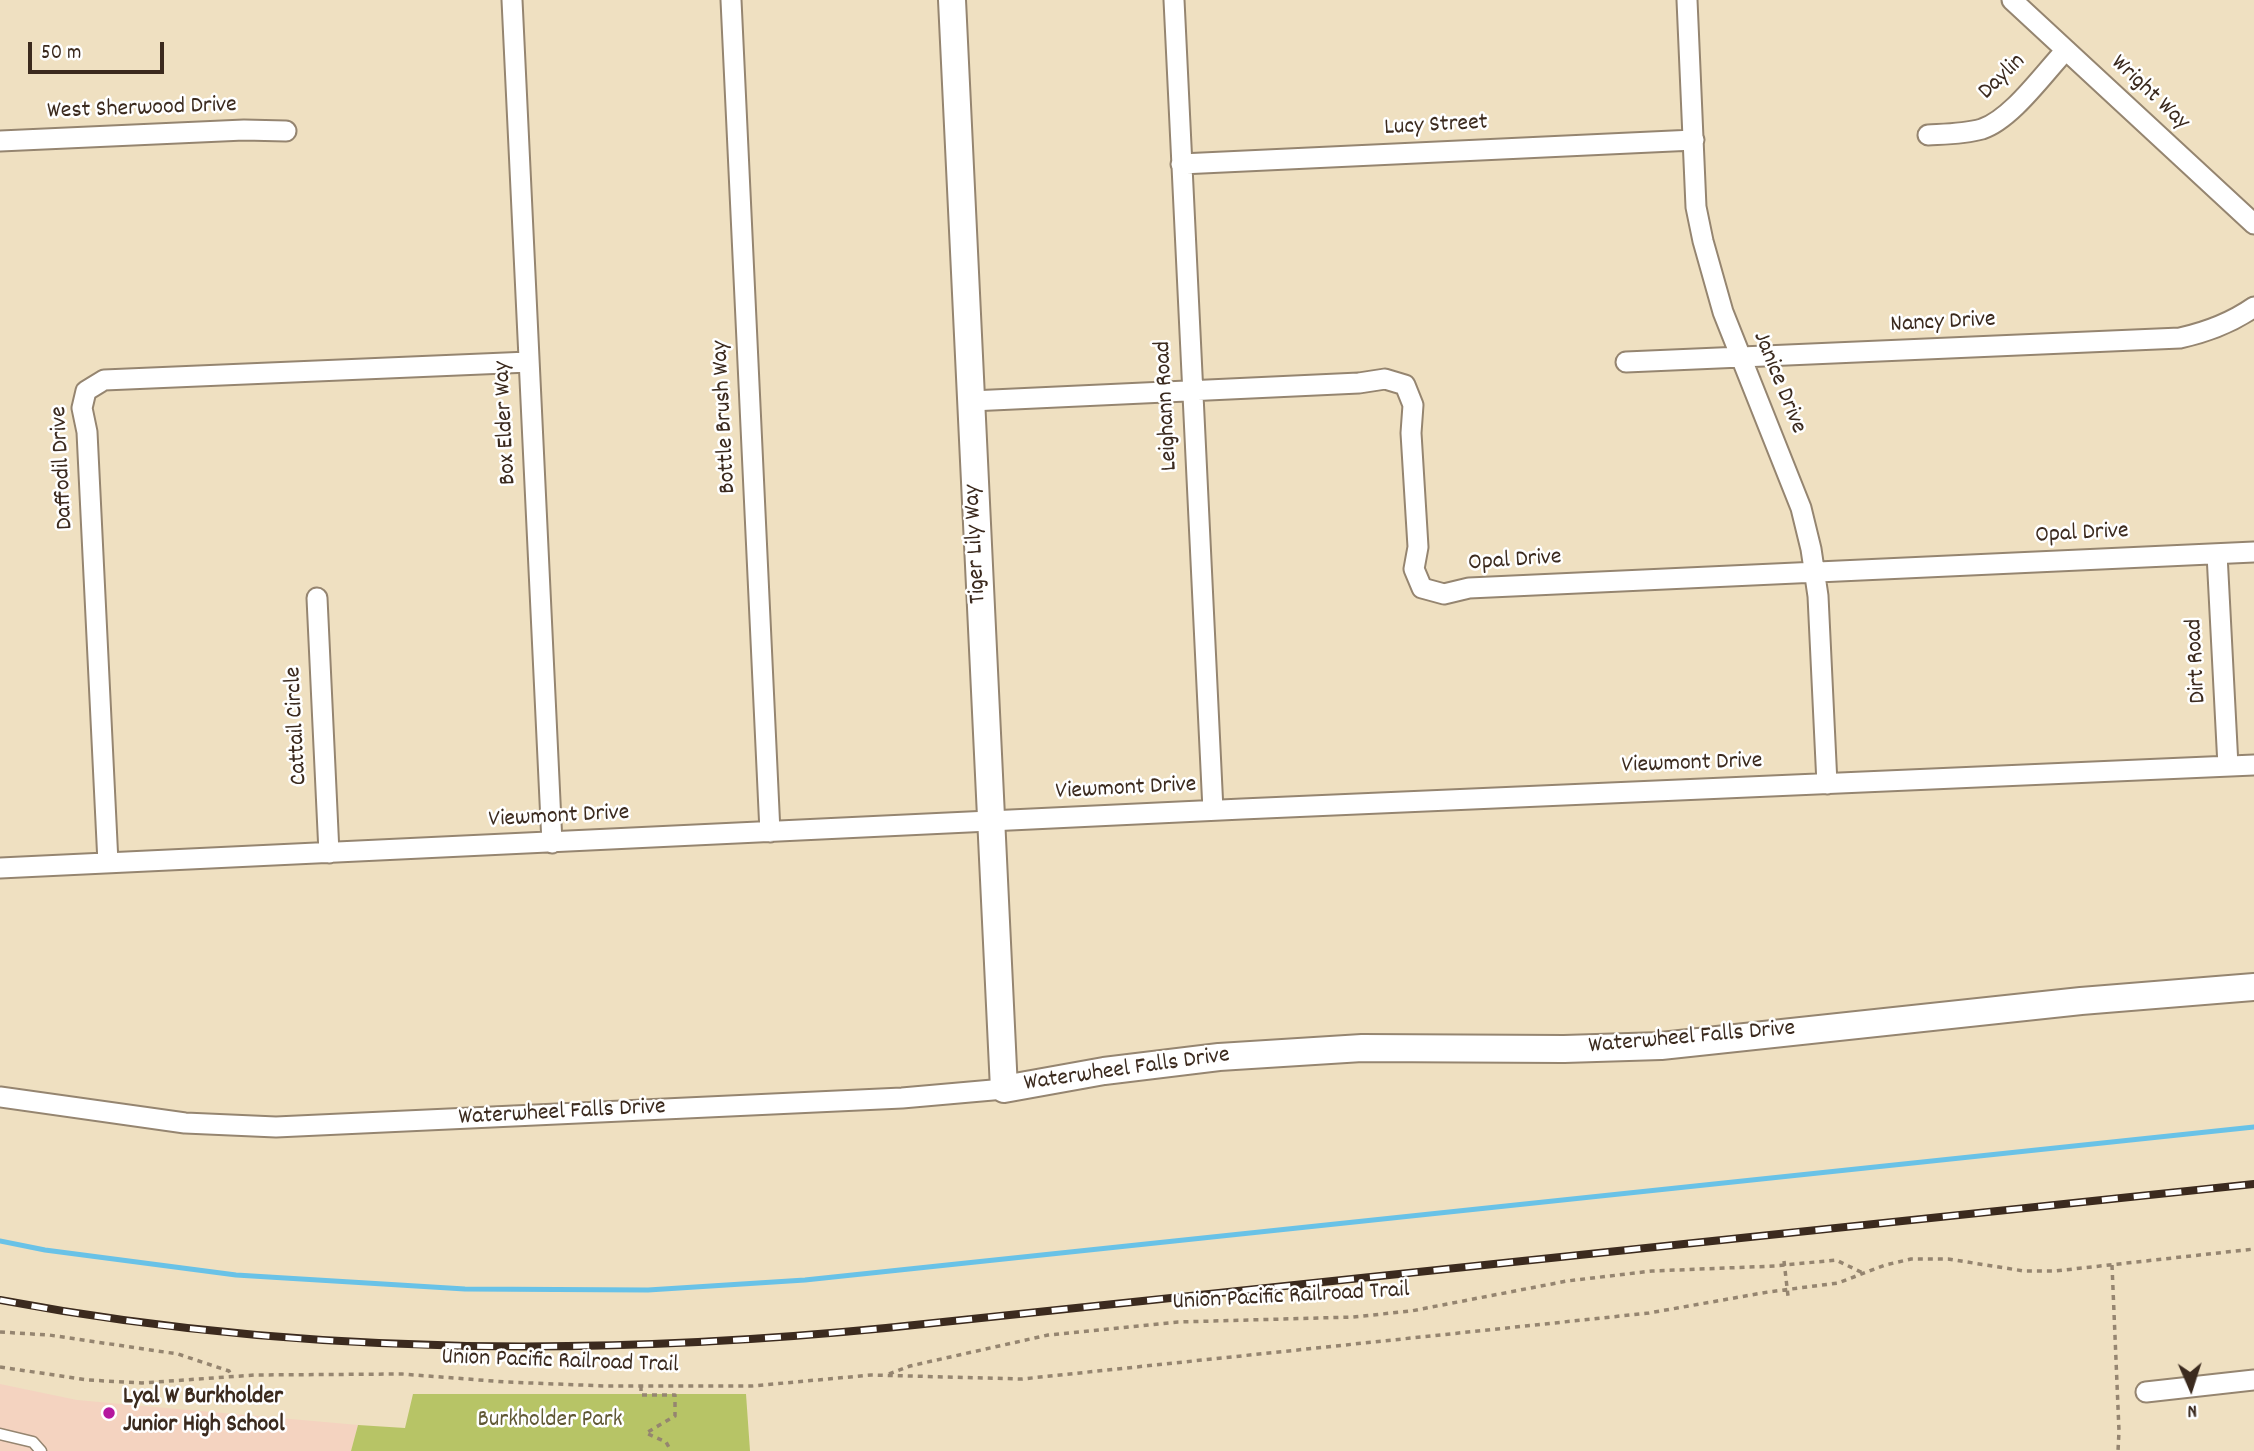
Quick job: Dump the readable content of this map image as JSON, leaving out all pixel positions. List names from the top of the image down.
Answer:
{
  "streets": {
    "street": [
      "Daylin",
      "Wright Way",
      "West Sherwood Drive",
      "Lucy Street",
      "Nancy Drive",
      "Janice Drive",
      "Leighann Road",
      "Bottle Brush Way",
      "Box Elder Way",
      "Daffodil Drive",
      "Opal Drive",
      "Tiger Lily Way",
      "Dirt Road",
      "Cattail Circle",
      "Viewmont Drive",
      "Waterwheel Falls Drive"
    ],
    "path": ["Union Pacific Railroad Trail"]
  },
  "crossings": [
    ["Daylin", "Wright Way"],
    ["Lucy Street", "Janice Drive"],
    ["Lucy Street", "Leighann Road"],
    ["Nancy Drive", "Janice Drive"],
    ["Janice Drive", "Opal Drive"],
    ["Janice Drive", "Viewmont Drive"],
    ["Leighann Road", "Opal Drive"],
    ["Leighann Road", "Viewmont Drive"],
    ["Bottle Brush Way", "Viewmont Drive"],
    ["Box Elder Way", "Daffodil Drive"],
    ["Box Elder Way", "Viewmont Drive"],
    ["Daffodil Drive", "Viewmont Drive"],
    ["Opal Drive", "Tiger Lily Way"],
    ["Opal Drive", "Dirt Road"],
    ["Tiger Lily Way", "Viewmont Drive"],
    ["Tiger Lily Way", "Waterwheel Falls Drive"],
    ["Dirt Road", "Viewmont Drive"],
    ["Cattail Circle", "Viewmont Drive"]
  ],
  "parks": ["Burkholder Park"],
  "places": ["Lyal W Burkholder Junior High School"],
  "scale_bar": "50 m",
  "north": "bottom"
}
